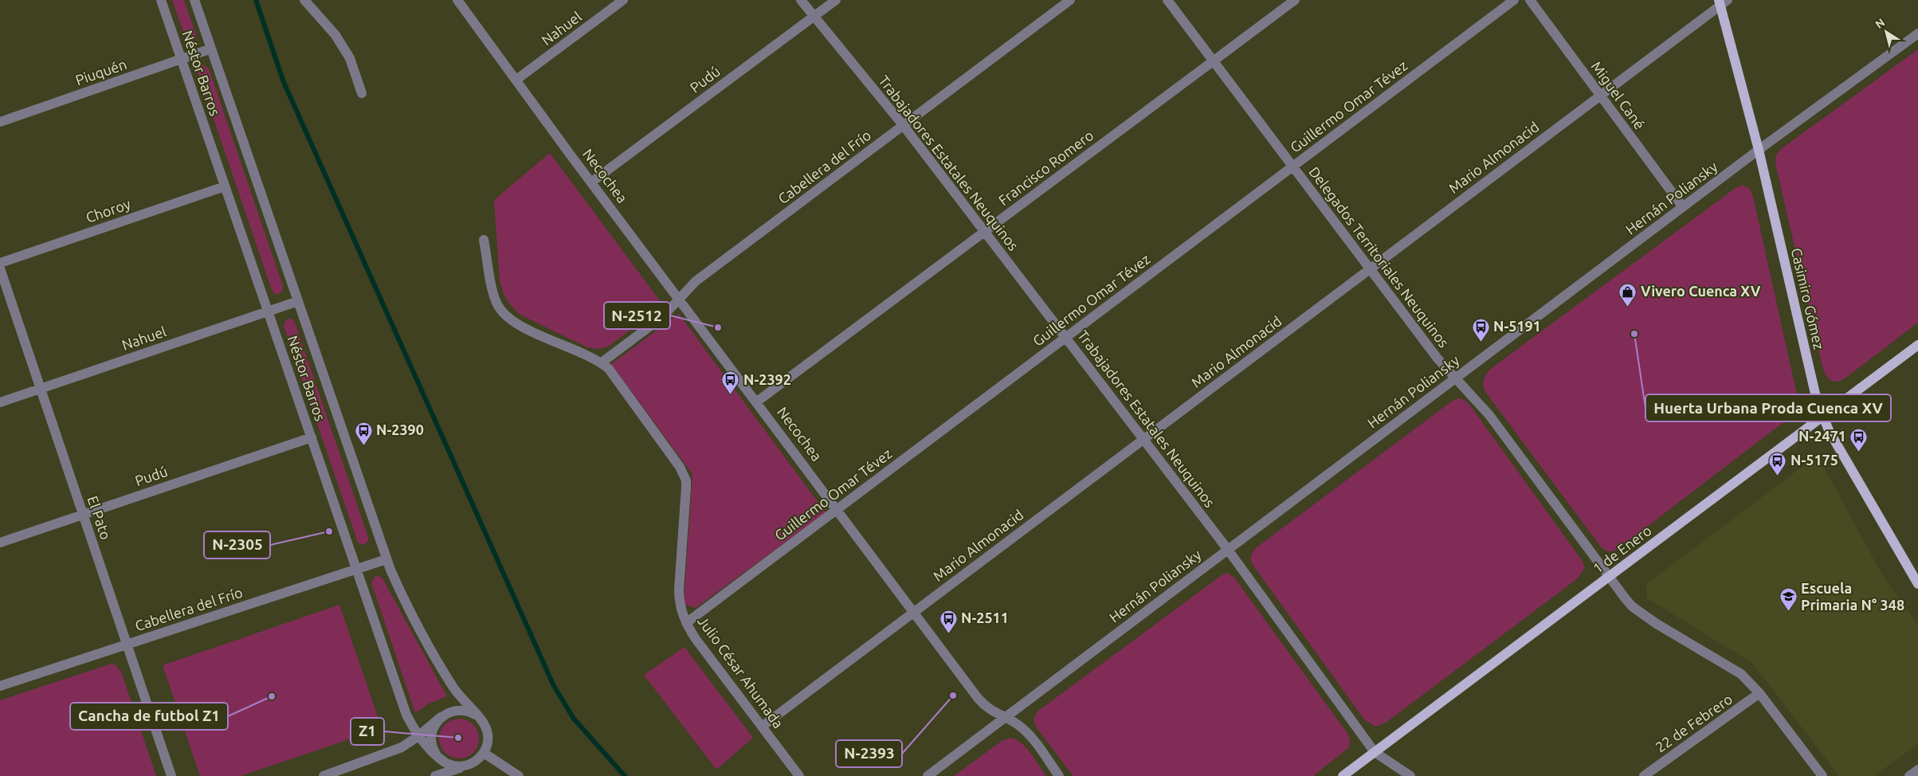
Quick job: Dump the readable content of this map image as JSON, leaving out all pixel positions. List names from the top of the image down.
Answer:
{
  "streets": {
    "main road": ["Casimiro Gómez", "1 de Enero"],
    "street": [
      "Nahuel",
      "Piuquén",
      "Néstor Barros",
      "Pudú",
      "Miguel Cané",
      "Guillermo Omar Tévez",
      "Mario Almonacid",
      "Trabajadores Estatales Neuquinos",
      "Cabellera del Frío",
      "Francisco Romero",
      "Necochea",
      "Hernán Poliansky",
      "Choroy",
      "Delegados Territoriales Neuquinos",
      "El Pato",
      "Julio César Ahumada",
      "22 de Febrero"
    ]
  },
  "crossings": [
    ["Nahuel", "Néstor Barros"],
    ["Nahuel", "Necochea"],
    ["Nahuel", "El Pato"],
    ["Piuquén", "Néstor Barros"],
    ["Néstor Barros", "Pudú"],
    ["Néstor Barros", "Cabellera del Frío"],
    ["Néstor Barros", "Choroy"],
    ["Pudú", "Trabajadores Estatales Neuquinos"],
    ["Pudú", "Necochea"],
    ["Pudú", "El Pato"],
    ["Miguel Cané", "Mario Almonacid"],
    ["Miguel Cané", "Hernán Poliansky"],
    ["Guillermo Omar Tévez", "Trabajadores Estatales Neuquinos"],
    ["Guillermo Omar Tévez", "Necochea"],
    ["Guillermo Omar Tévez", "Delegados Territoriales Neuquinos"],
    ["Guillermo Omar Tévez", "Julio César Ahumada"],
    ["Mario Almonacid", "Trabajadores Estatales Neuquinos"],
    ["Mario Almonacid", "Necochea"],
    ["Mario Almonacid", "Delegados Territoriales Neuquinos"],
    ["Mario Almonacid", "Casimiro Gómez"],
    ["Mario Almonacid", "Julio César Ahumada"],
    ["Trabajadores Estatales Neuquinos", "Cabellera del Frío"],
    ["Trabajadores Estatales Neuquinos", "Francisco Romero"],
    ["Trabajadores Estatales Neuquinos", "Hernán Poliansky"],
    ["Trabajadores Estatales Neuquinos", "1 de Enero"],
    ["Cabellera del Frío", "Necochea"],
    ["Cabellera del Frío", "El Pato"],
    ["Cabellera del Frío", "Julio César Ahumada"],
    ["Francisco Romero", "Necochea"],
    ["Francisco Romero", "Delegados Territoriales Neuquinos"],
    ["Necochea", "Hernán Poliansky"],
    ["Hernán Poliansky", "Delegados Territoriales Neuquinos"],
    ["Hernán Poliansky", "Casimiro Gómez"],
    ["Delegados Territoriales Neuquinos", "1 de Enero"],
    ["Delegados Territoriales Neuquinos", "22 de Febrero"],
    ["Casimiro Gómez", "1 de Enero"]
  ],
  "places": {
    "shop": ["Vivero Cuenca XV"],
    "other": [
      "N-2512",
      "Huerta Urbana Proda Cuenca XV",
      "N-2305",
      "N-2393",
      "Cancha de futbol Z1",
      "Z1"
    ],
    "bus stop": [
      "N-5191",
      "N-2392",
      "N-2390",
      "N-2471",
      "N-5175",
      "N-2511"
    ],
    "school or university": ["Escuela Primaria N° 348"]
  },
  "north": "top left"
}
